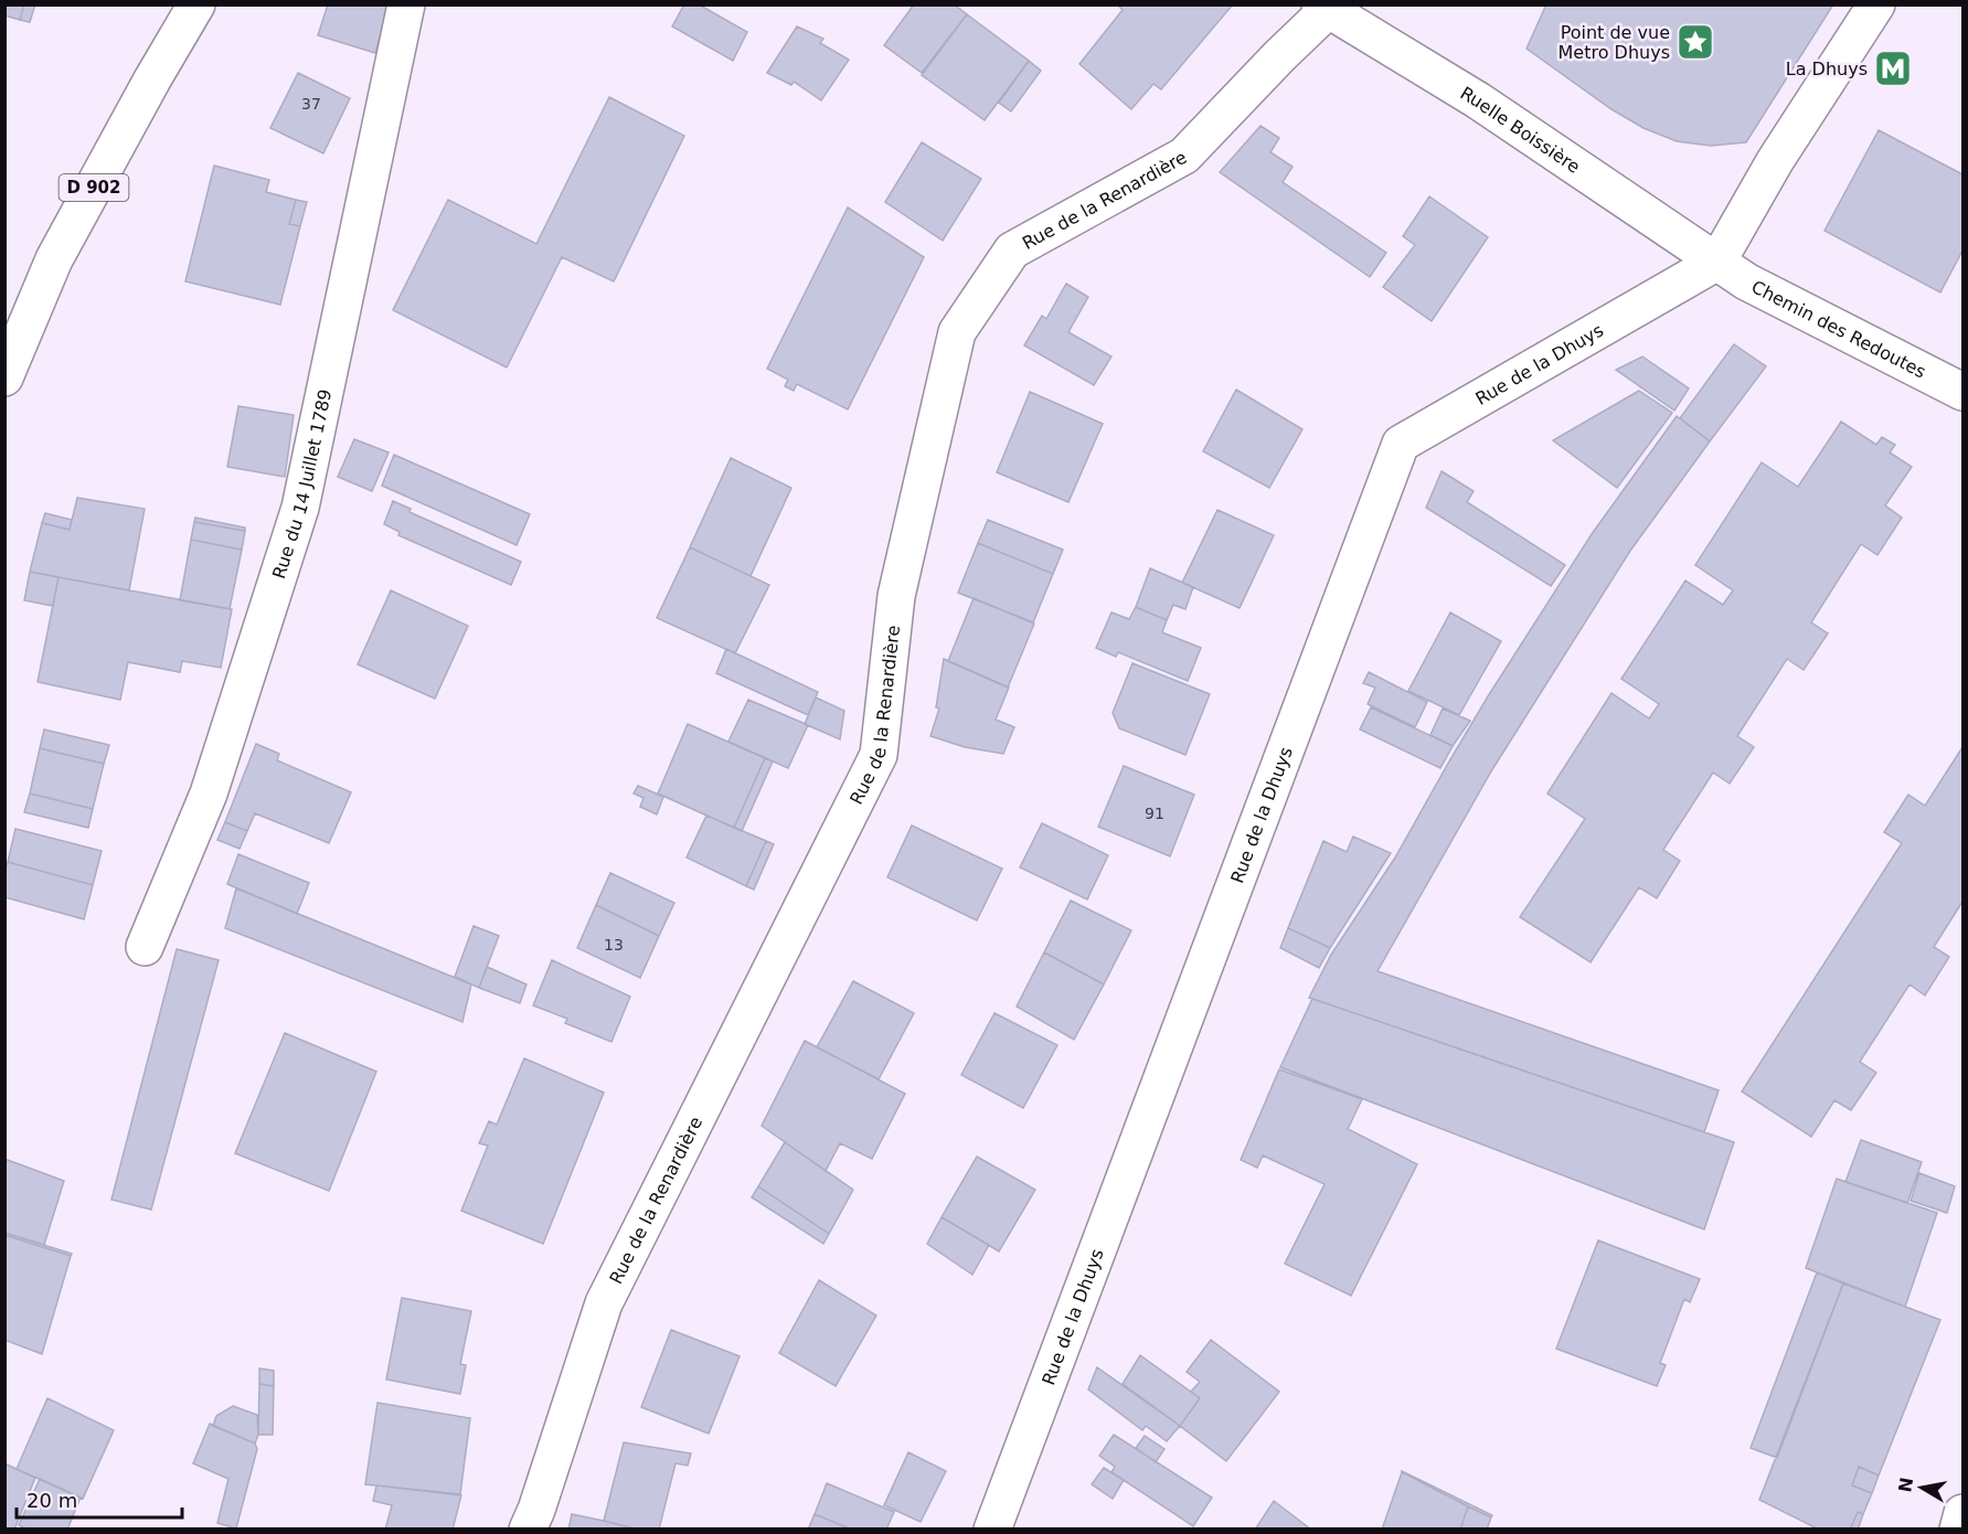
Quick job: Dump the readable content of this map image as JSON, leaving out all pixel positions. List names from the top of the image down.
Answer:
{
  "streets": {
    "street": [
      "Ruelle Boissière",
      "D 902",
      "Rue de la Renardière",
      "Chemin des Redoutes",
      "Rue de la Dhuys",
      "Rue du 14 Juillet 1789"
    ]
  },
  "crossings": [
    ["Ruelle Boissière", "Rue de la Renardière"],
    ["Ruelle Boissière", "Chemin des Redoutes"],
    ["Ruelle Boissière", "Rue de la Dhuys"],
    ["Chemin des Redoutes", "Rue de la Dhuys"]
  ],
  "places": {
    "place": ["Point de vue Metro Dhuys"],
    "metro station": ["La Dhuys"]
  },
  "house_numbers": ["37", "91", "13"],
  "scale_bar": "20 m",
  "north": "left"
}
